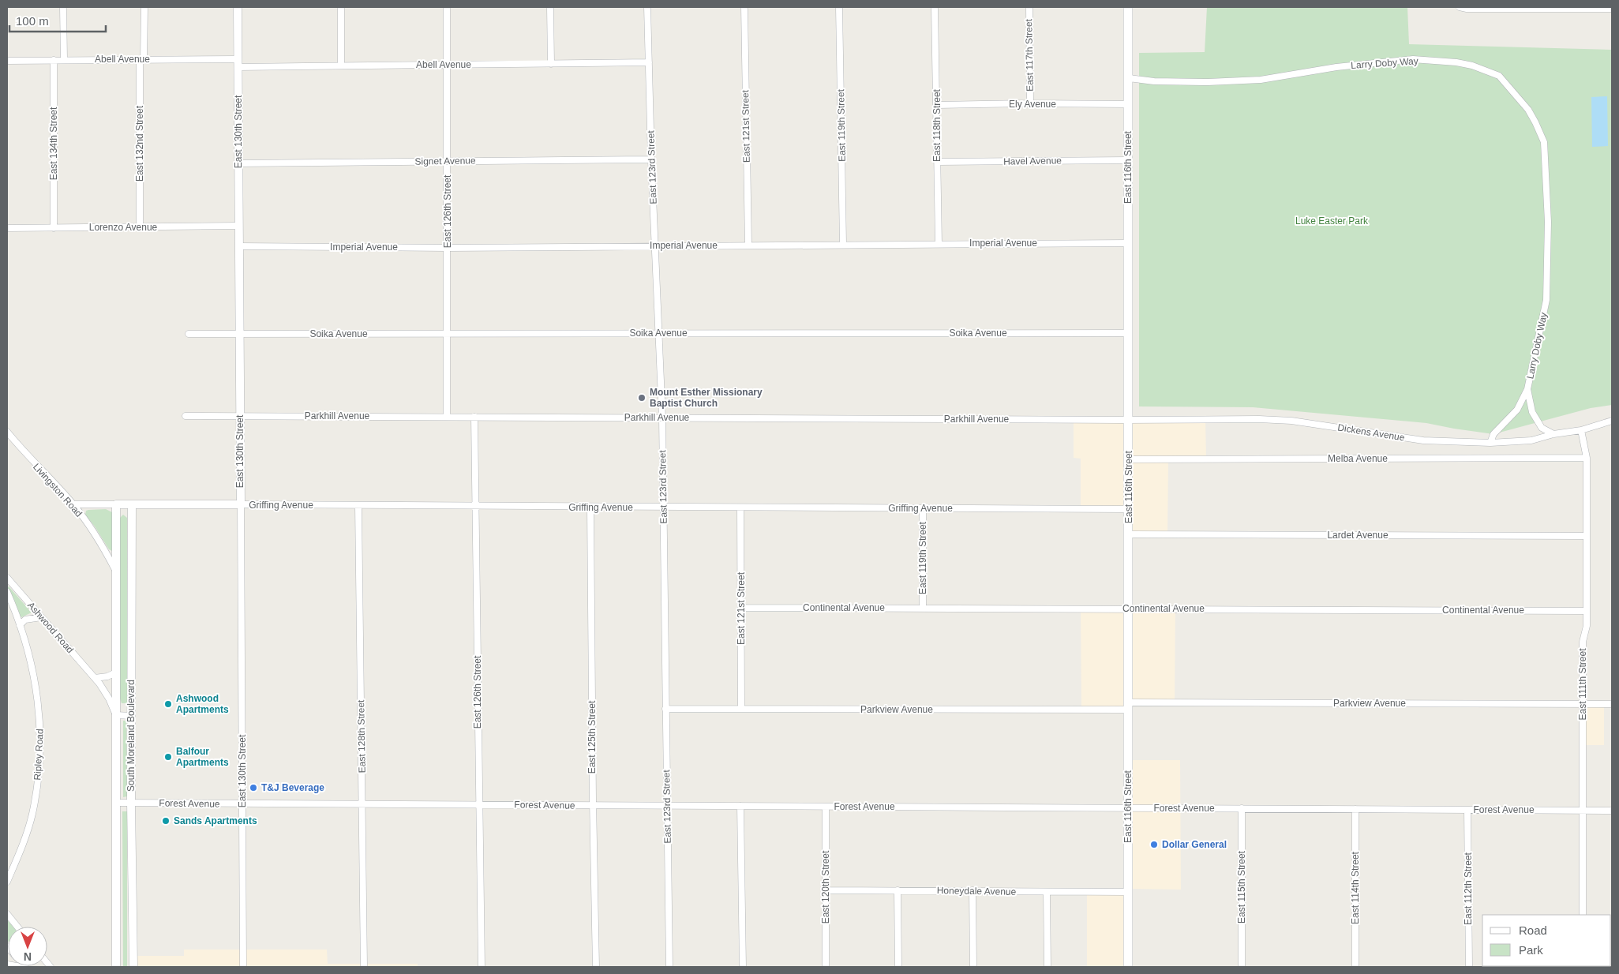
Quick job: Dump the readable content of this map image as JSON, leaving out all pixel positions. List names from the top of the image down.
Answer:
{
  "streets": {
    "main road": ["East 116th Street"],
    "street": [
      "East 117th Street",
      "Abell Avenue",
      "Larry Doby Way",
      "Ely Avenue",
      "East 119th Street",
      "East 118th Street",
      "East 121st Street",
      "East 130th Street",
      "East 134th Street",
      "East 132nd Street",
      "Signet Avenue",
      "Havel Avenue",
      "East 123rd Street",
      "East 126th Street",
      "Lorenzo Avenue",
      "Imperial Avenue",
      "Soika Avenue",
      "Parkhill Avenue",
      "Dickens Avenue",
      "Melba Avenue",
      "Livingston Road",
      "Griffing Avenue",
      "Lardet Avenue",
      "Continental Avenue",
      "Ashwood Road",
      "East 111th Street",
      "Parkview Avenue",
      "South Moreland Boulevard",
      "East 128th Street",
      "East 125th Street",
      "Ripley Road",
      "Forest Avenue",
      "East 120th Street",
      "East 115th Street",
      "East 114th Street",
      "East 112th Street",
      "Honeydale Avenue"
    ]
  },
  "crossings": [
    ["East 117th Street", "Ely Avenue"],
    ["Abell Avenue", "East 130th Street"],
    ["Abell Avenue", "East 134th Street"],
    ["Abell Avenue", "East 132nd Street"],
    ["Abell Avenue", "East 123rd Street"],
    ["Abell Avenue", "East 126th Street"],
    ["Larry Doby Way", "East 116th Street"],
    ["Larry Doby Way", "Dickens Avenue"],
    ["Ely Avenue", "East 118th Street"],
    ["Ely Avenue", "East 116th Street"],
    ["East 119th Street", "Imperial Avenue"],
    ["East 119th Street", "Griffing Avenue"],
    ["East 119th Street", "Continental Avenue"],
    ["East 118th Street", "Havel Avenue"],
    ["East 118th Street", "Imperial Avenue"],
    ["East 121st Street", "Imperial Avenue"],
    ["East 121st Street", "Griffing Avenue"],
    ["East 121st Street", "Continental Avenue"],
    ["East 121st Street", "Parkview Avenue"],
    ["East 130th Street", "Signet Avenue"],
    ["East 130th Street", "Lorenzo Avenue"],
    ["East 130th Street", "Imperial Avenue"],
    ["East 130th Street", "Soika Avenue"],
    ["East 130th Street", "Parkhill Avenue"],
    ["East 130th Street", "Griffing Avenue"],
    ["East 130th Street", "Forest Avenue"],
    ["East 134th Street", "Lorenzo Avenue"],
    ["East 132nd Street", "Lorenzo Avenue"],
    ["Signet Avenue", "East 123rd Street"],
    ["Signet Avenue", "East 126th Street"],
    ["Havel Avenue", "East 116th Street"],
    ["East 123rd Street", "Imperial Avenue"],
    ["East 123rd Street", "Soika Avenue"],
    ["East 123rd Street", "Parkhill Avenue"],
    ["East 123rd Street", "Griffing Avenue"],
    ["East 123rd Street", "Parkview Avenue"],
    ["East 123rd Street", "Forest Avenue"],
    ["East 116th Street", "Imperial Avenue"],
    ["East 116th Street", "Soika Avenue"],
    ["East 116th Street", "Parkhill Avenue"],
    ["East 116th Street", "Dickens Avenue"],
    ["East 116th Street", "Melba Avenue"],
    ["East 116th Street", "Griffing Avenue"],
    ["East 116th Street", "Lardet Avenue"],
    ["East 116th Street", "Continental Avenue"],
    ["East 116th Street", "Parkview Avenue"],
    ["East 116th Street", "Forest Avenue"],
    ["East 116th Street", "Honeydale Avenue"],
    ["East 126th Street", "Imperial Avenue"],
    ["East 126th Street", "Soika Avenue"],
    ["East 126th Street", "Parkhill Avenue"],
    ["East 126th Street", "Griffing Avenue"],
    ["East 126th Street", "Forest Avenue"],
    ["Parkhill Avenue", "Dickens Avenue"],
    ["Dickens Avenue", "East 111th Street"],
    ["Melba Avenue", "East 111th Street"],
    ["Livingston Road", "Griffing Avenue"],
    ["Livingston Road", "South Moreland Boulevard"],
    ["Griffing Avenue", "South Moreland Boulevard"],
    ["Griffing Avenue", "East 128th Street"],
    ["Griffing Avenue", "East 125th Street"],
    ["Lardet Avenue", "East 111th Street"],
    ["Continental Avenue", "East 111th Street"],
    ["Ashwood Road", "South Moreland Boulevard"],
    ["East 111th Street", "Parkview Avenue"],
    ["East 111th Street", "Forest Avenue"],
    ["South Moreland Boulevard", "Forest Avenue"],
    ["East 128th Street", "Forest Avenue"],
    ["East 125th Street", "Forest Avenue"],
    ["Forest Avenue", "East 120th Street"],
    ["Forest Avenue", "East 115th Street"],
    ["Forest Avenue", "East 114th Street"],
    ["Forest Avenue", "East 112th Street"],
    ["East 120th Street", "Honeydale Avenue"]
  ],
  "parks": ["Luke Easter Park"],
  "places": [
    "Mount Esther Missionary Baptist Church",
    "Ashwood Apartments",
    "Balfour Apartments",
    "T&J Beverage",
    "Sands Apartments",
    "Dollar General"
  ],
  "legend": ["Road", "Park"],
  "scale_bar": "100 m",
  "north": "bottom"
}
